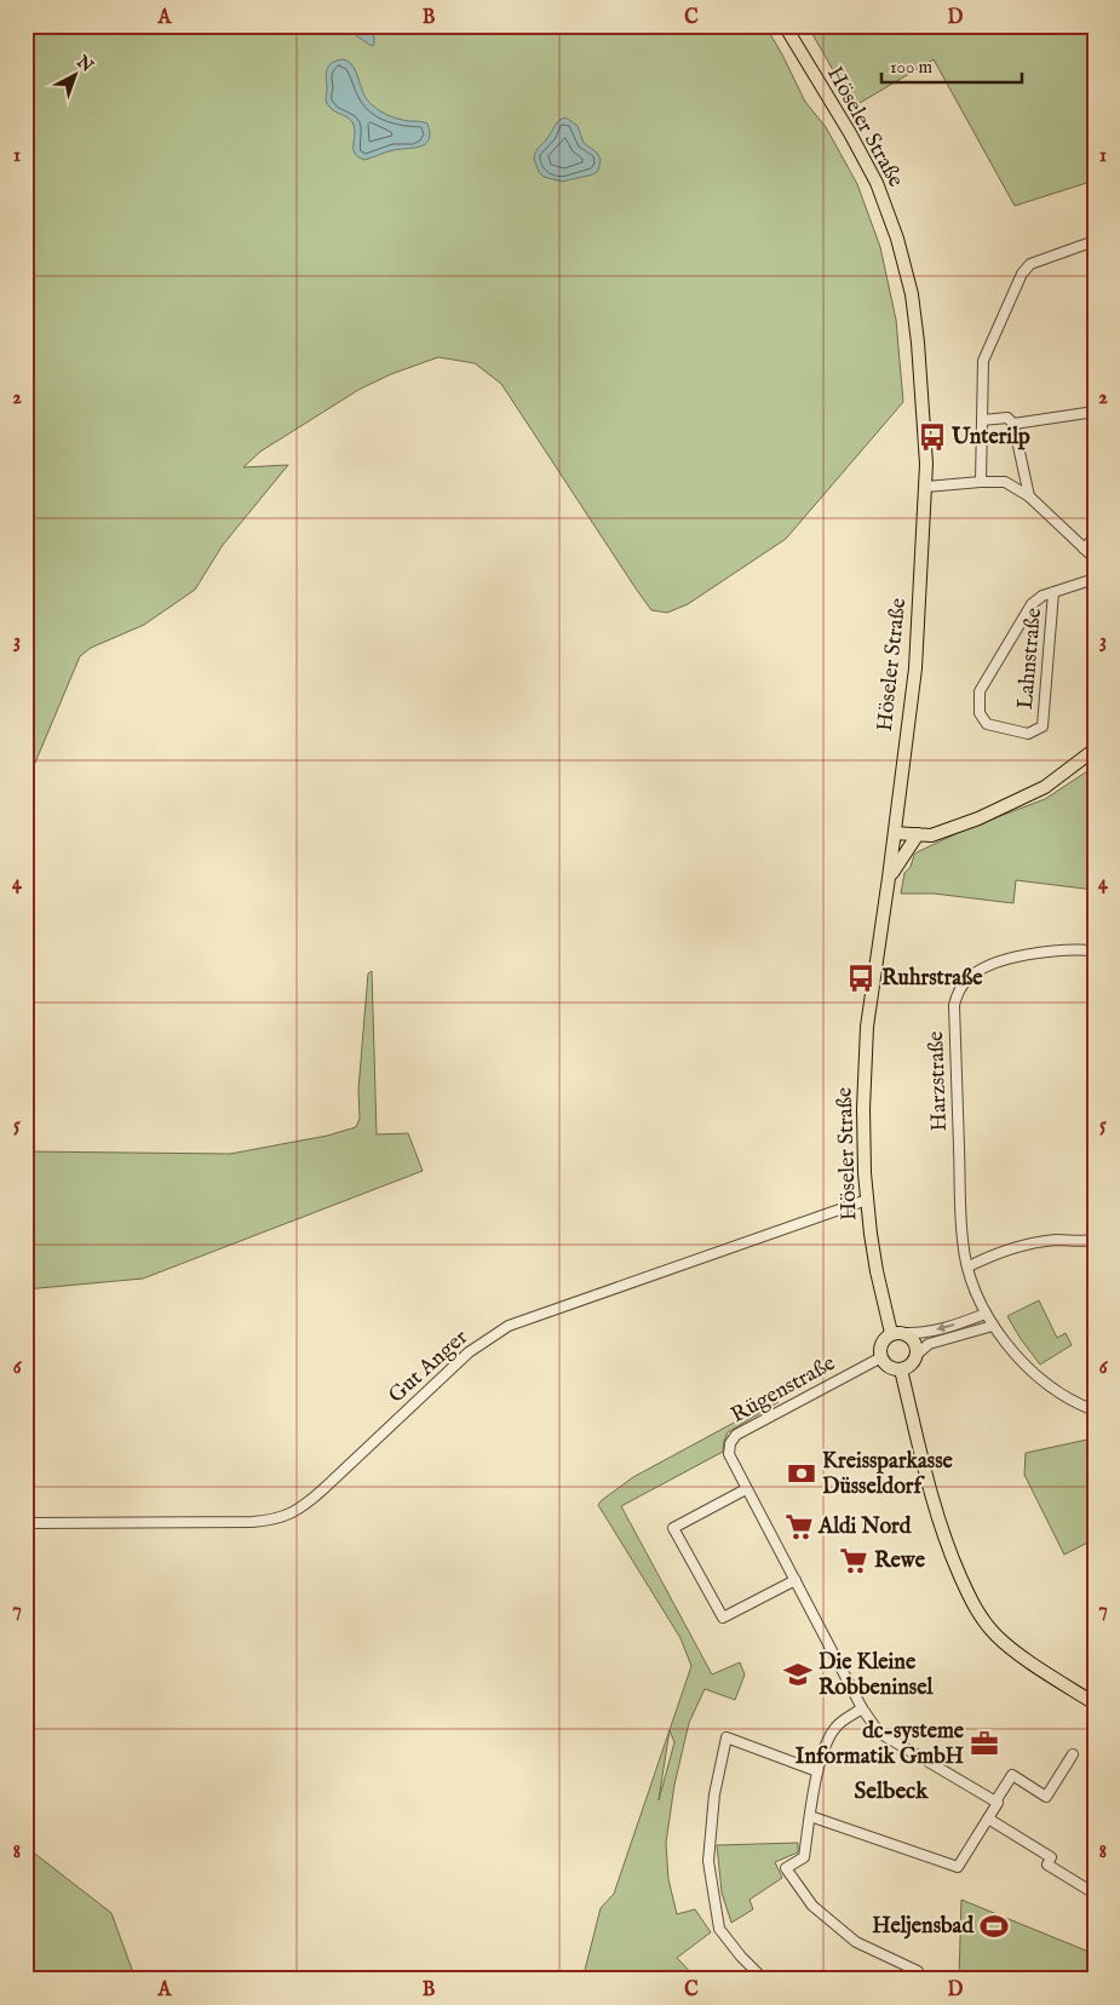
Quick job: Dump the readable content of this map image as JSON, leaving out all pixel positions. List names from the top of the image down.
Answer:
{
  "streets": {
    "main road": ["Höseler Straße"],
    "street": [
      "Lahnstraße",
      "Harzstraße",
      "Gut Anger",
      "Rügenstraße"
    ]
  },
  "crossings": [
    ["Höseler Straße", "Gut Anger"],
    ["Höseler Straße", "Rügenstraße"]
  ],
  "districts": ["Selbeck"],
  "places": {
    "bus stop": ["Unterilp", "Ruhrstraße"],
    "bank": ["Kreissparkasse Düsseldorf"],
    "supermarket": ["Aldi Nord", "Rewe"],
    "school or university": ["Die Kleine Robbeninsel"],
    "office": ["dc-systeme Informatik GmbH"],
    "sports": ["Heljensbad"]
  },
  "scale_bar": "100 m",
  "north": "top right",
  "grid": {
    "columns": [
      "A",
      "B",
      "C",
      "D"
    ],
    "rows": [
      "1",
      "2",
      "3",
      "4",
      "5",
      "6",
      "7",
      "8"
    ]
  }
}
